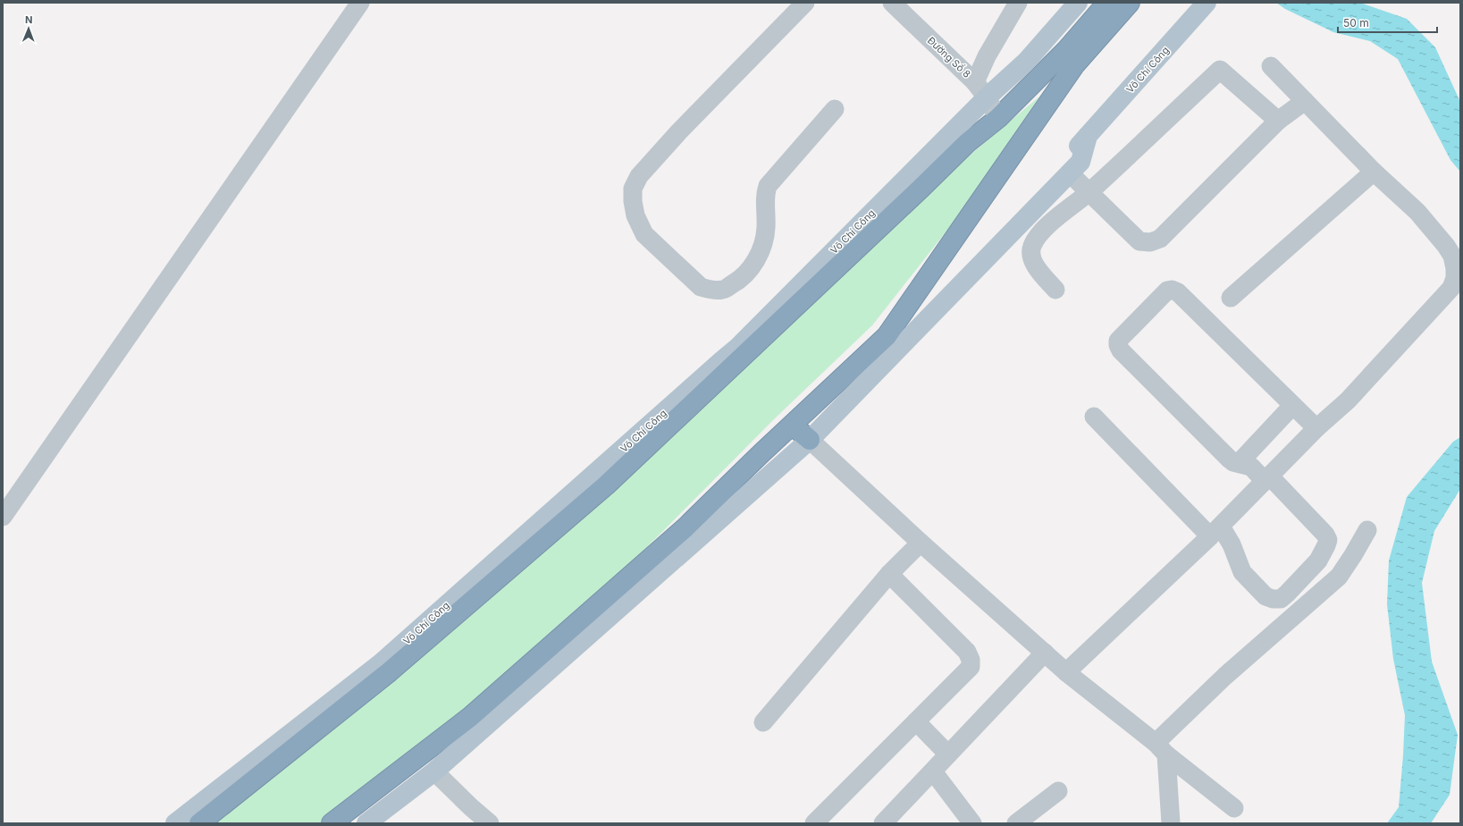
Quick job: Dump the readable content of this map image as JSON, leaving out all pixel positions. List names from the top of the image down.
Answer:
{
  "streets": {
    "highway": ["Võ Chí Công"],
    "street": ["Đường Số 8"]
  },
  "crossings": [
    ["Đường Số 8", "Võ Chí Công"]
  ],
  "scale_bar": "50 m",
  "north": "top"
}
